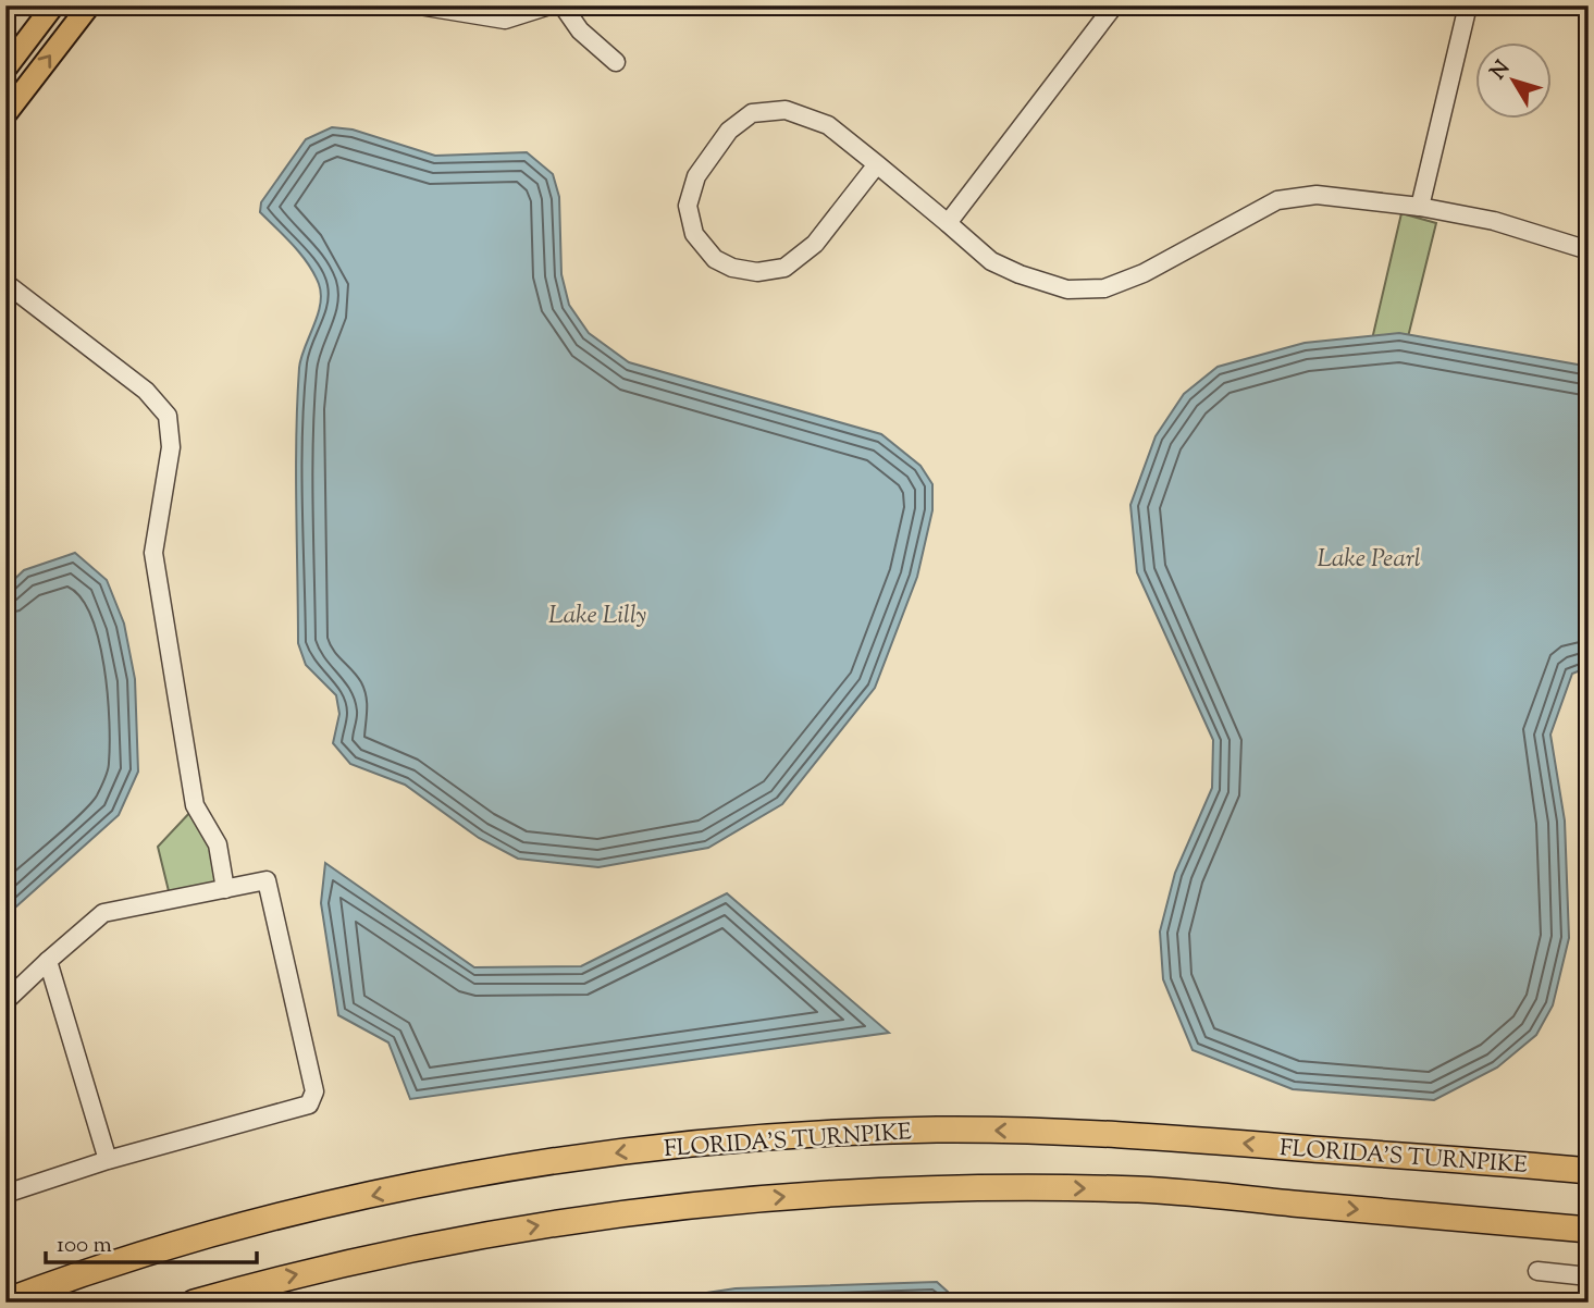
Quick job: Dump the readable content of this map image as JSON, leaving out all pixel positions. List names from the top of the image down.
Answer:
{
  "streets": {
    "highway": ["FLORIDA'S TURNPIKE"]
  },
  "water": ["Lake Pearl", "Lake Lilly"],
  "scale_bar": "100 m",
  "north": "top left"
}
